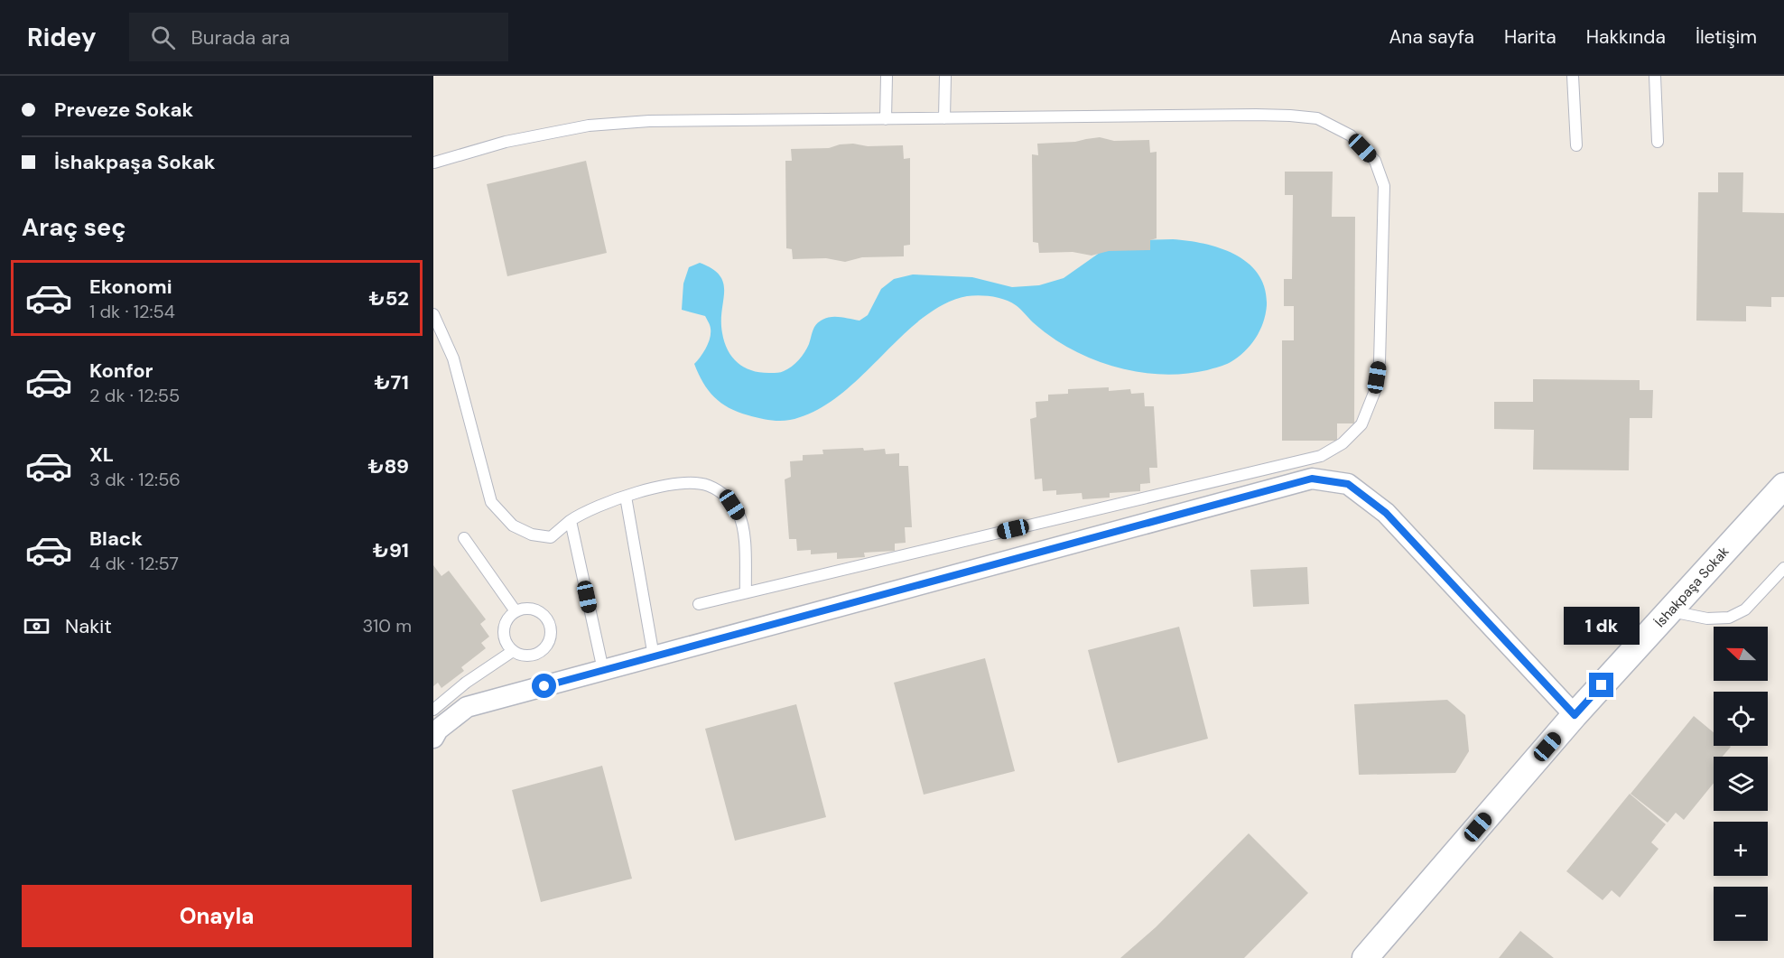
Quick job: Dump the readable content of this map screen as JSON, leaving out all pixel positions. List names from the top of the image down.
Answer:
{
  "streets": {
    "street": ["İshakpaşa Sokak"]
  },
  "north": "left",
  "page": {
    "header": "Ridey",
    "search": "Burada ara",
    "nav": [
      "Ana sayfa",
      "Harita",
      "Hakkında",
      "İletişim"
    ],
    "banner": ["Preveze Sokak", "İshakpaşa Sokak"],
    "heading": "Araç seç",
    "list": [
      {
        "name": "Ekonomi",
        "note": "1 dk · 12:54",
        "value": "₺52"
      },
      {
        "name": "Konfor",
        "note": "2 dk · 12:55",
        "value": "₺71"
      },
      {
        "name": "XL",
        "note": "3 dk · 12:56",
        "value": "₺89"
      },
      {
        "name": "Black",
        "note": "4 dk · 12:57",
        "value": "₺91"
      }
    ],
    "pay": ["Nakit", "310 m"],
    "bubble": "1 dk",
    "map_buttons": ["+", "−"],
    "buttons": "Onayla"
  }
}
